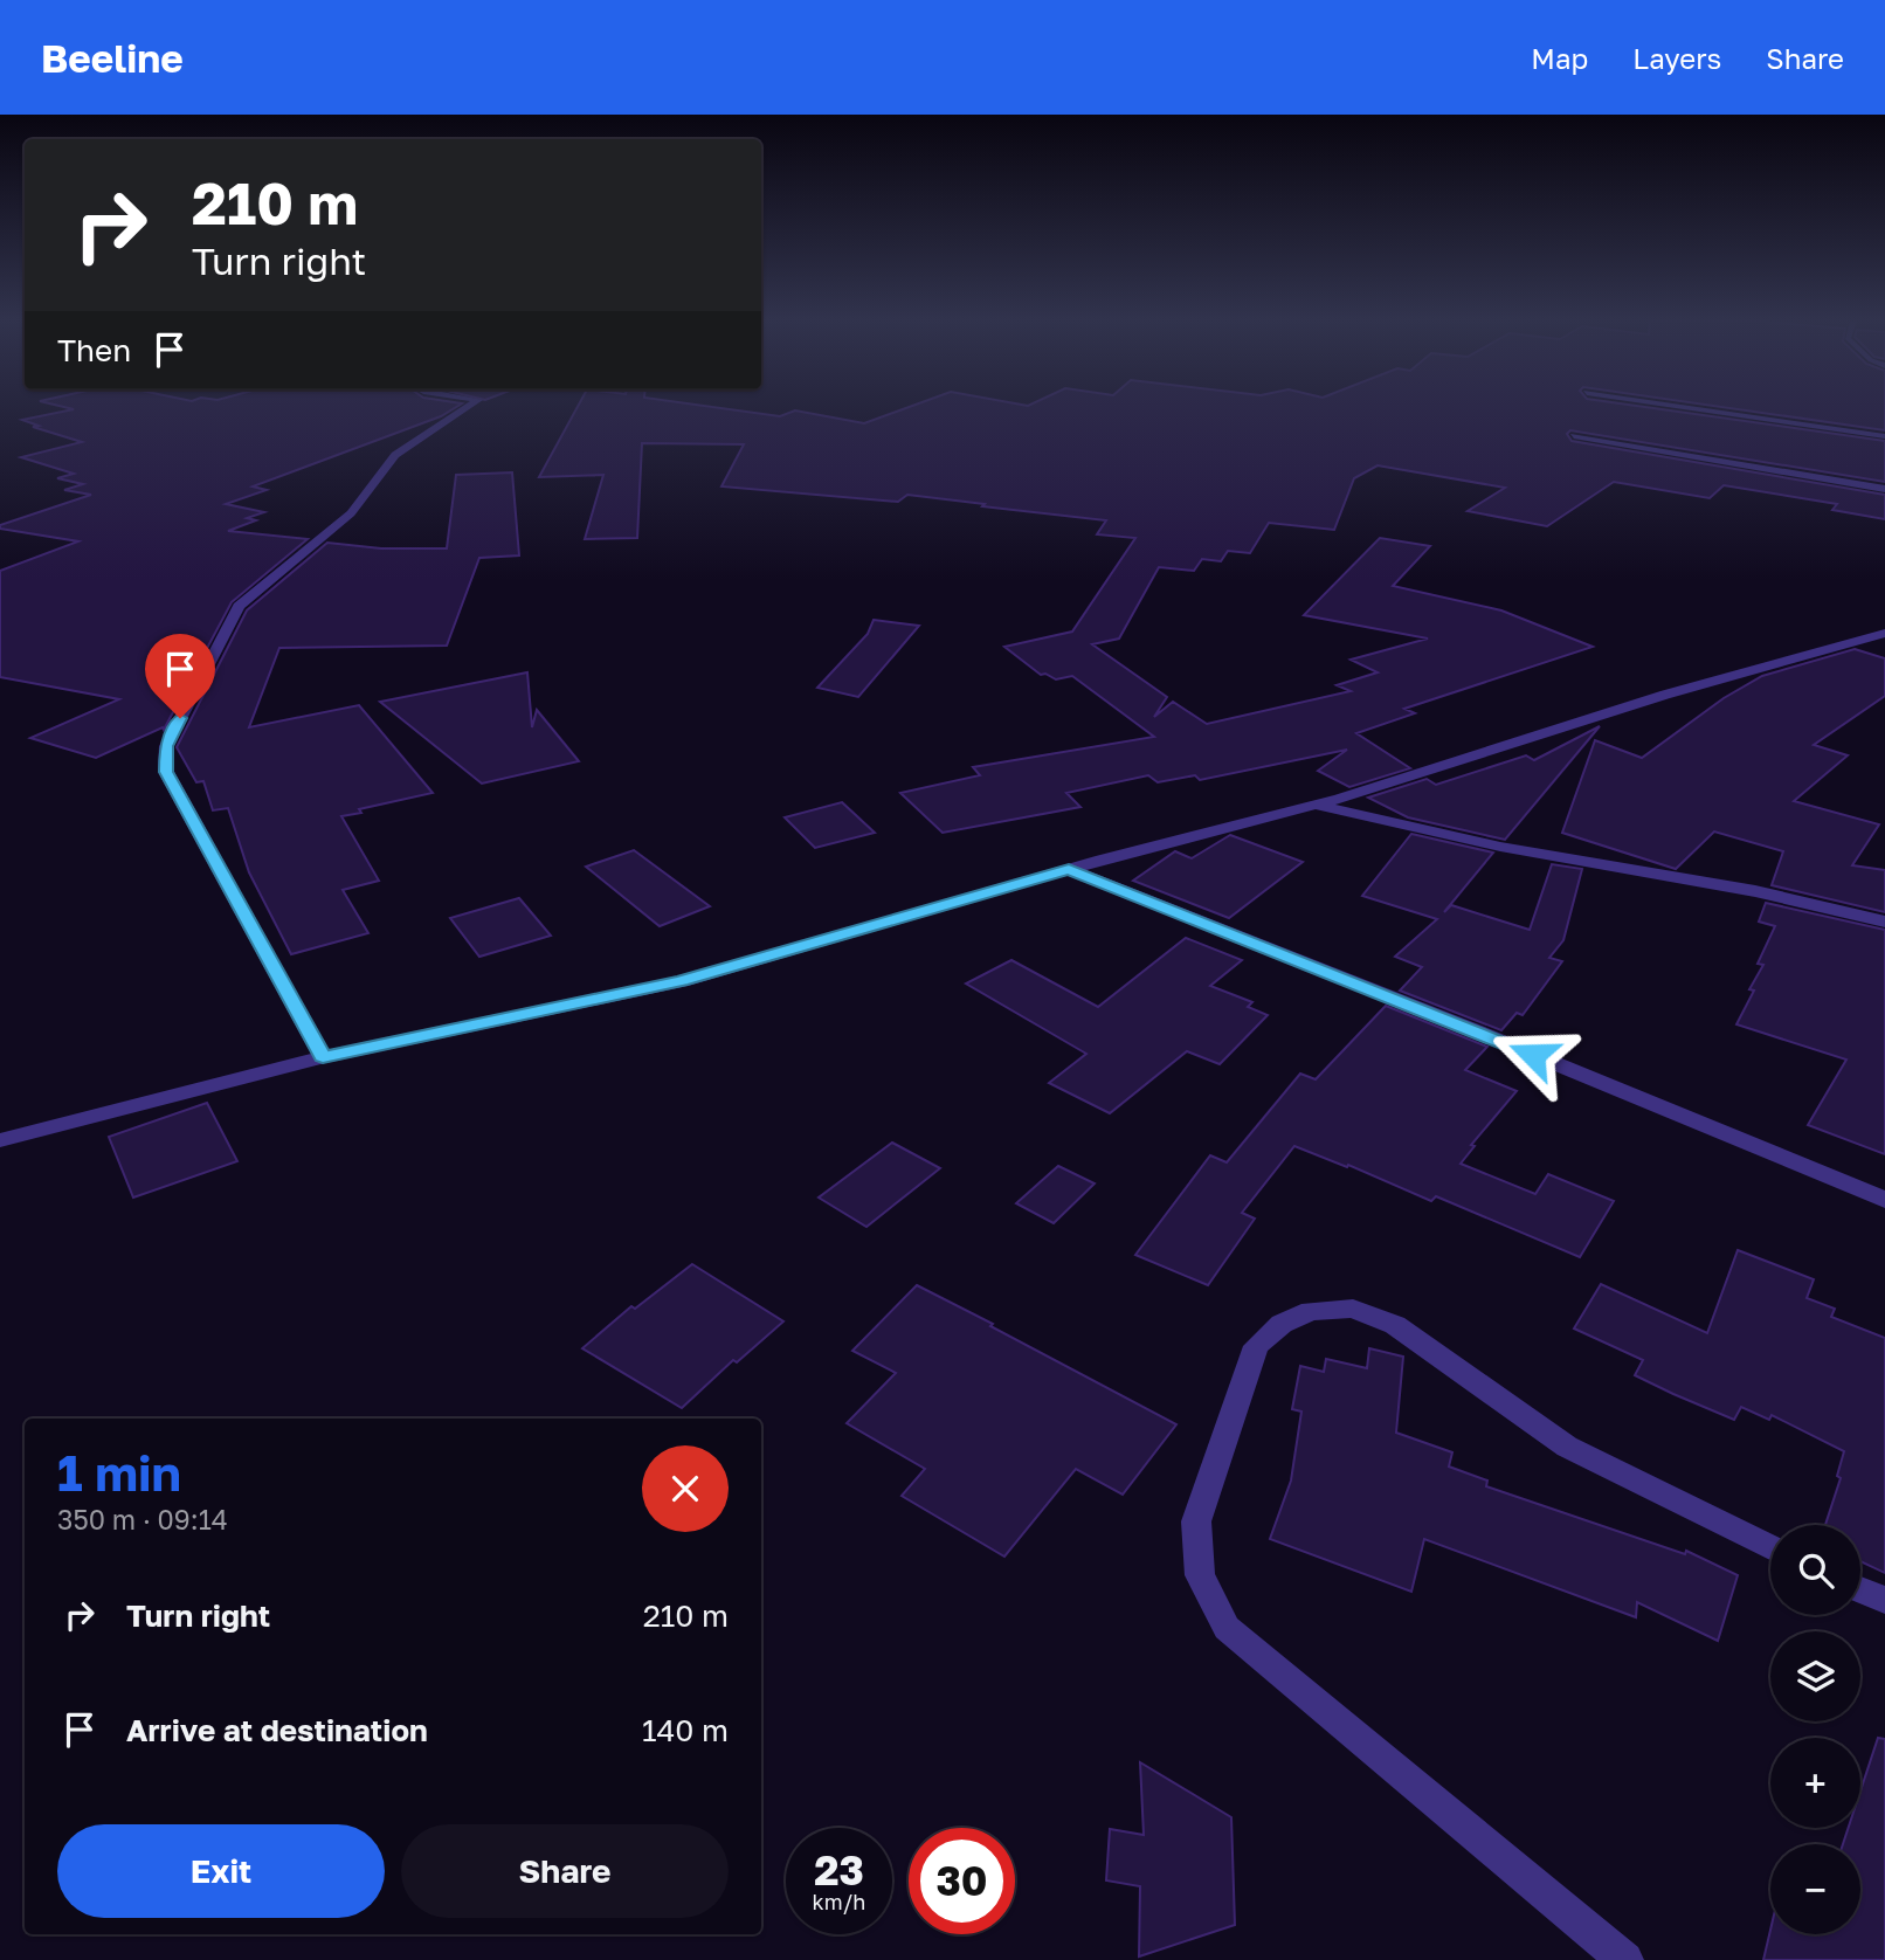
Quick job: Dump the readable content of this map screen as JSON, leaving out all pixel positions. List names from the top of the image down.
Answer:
{
  "page": {
    "header": "Beeline",
    "nav": ["Map", "Layers", "Share"],
    "turn": ["210 m", "Turn right"],
    "then": "Then",
    "heading": ["1 min", "350 m · 09:14"],
    "map_buttons": ["+", "−"],
    "list": [
      {
        "name": "Turn right",
        "value": "210 m"
      },
      {
        "name": "Arrive at destination",
        "value": "140 m"
      }
    ],
    "buttons": ["Exit", "Share"],
    "speed": "23 km/h",
    "limit": "30"
  }
}
